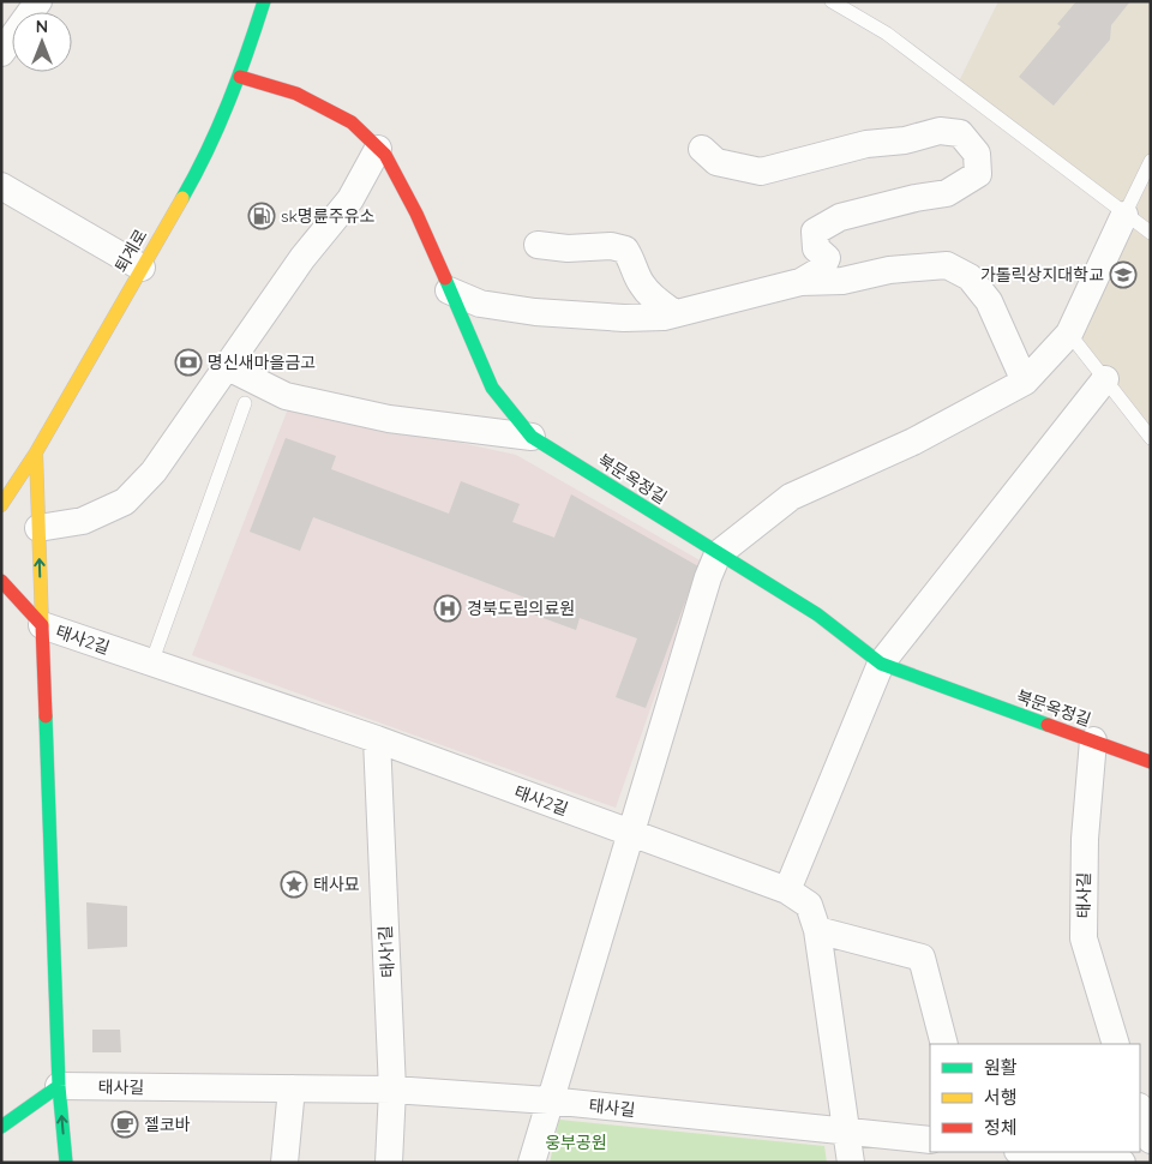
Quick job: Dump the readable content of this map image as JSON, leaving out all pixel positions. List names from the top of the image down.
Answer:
{
  "streets": {
    "street": [
      "퇴계로",
      "북문옥정길",
      "태사2길",
      "태사길",
      "태사1길"
    ]
  },
  "crossings": [
    ["퇴계로", "북문옥정길"],
    ["북문옥정길", "태사길"],
    ["태사2길", "태사길"],
    ["태사2길", "태사1길"],
    ["태사길", "태사1길"]
  ],
  "parks": ["웅부공원"],
  "places": {
    "fuel station": ["sk명륜주유소"],
    "school or university": ["가톨릭상지대학교"],
    "bank": ["명신새마을금고"],
    "hospital": ["경북도립의료원"],
    "place": ["태사묘"],
    "cafe": ["젤코바"]
  },
  "legend": ["원활", "서행", "정체"],
  "north": "top"
}
